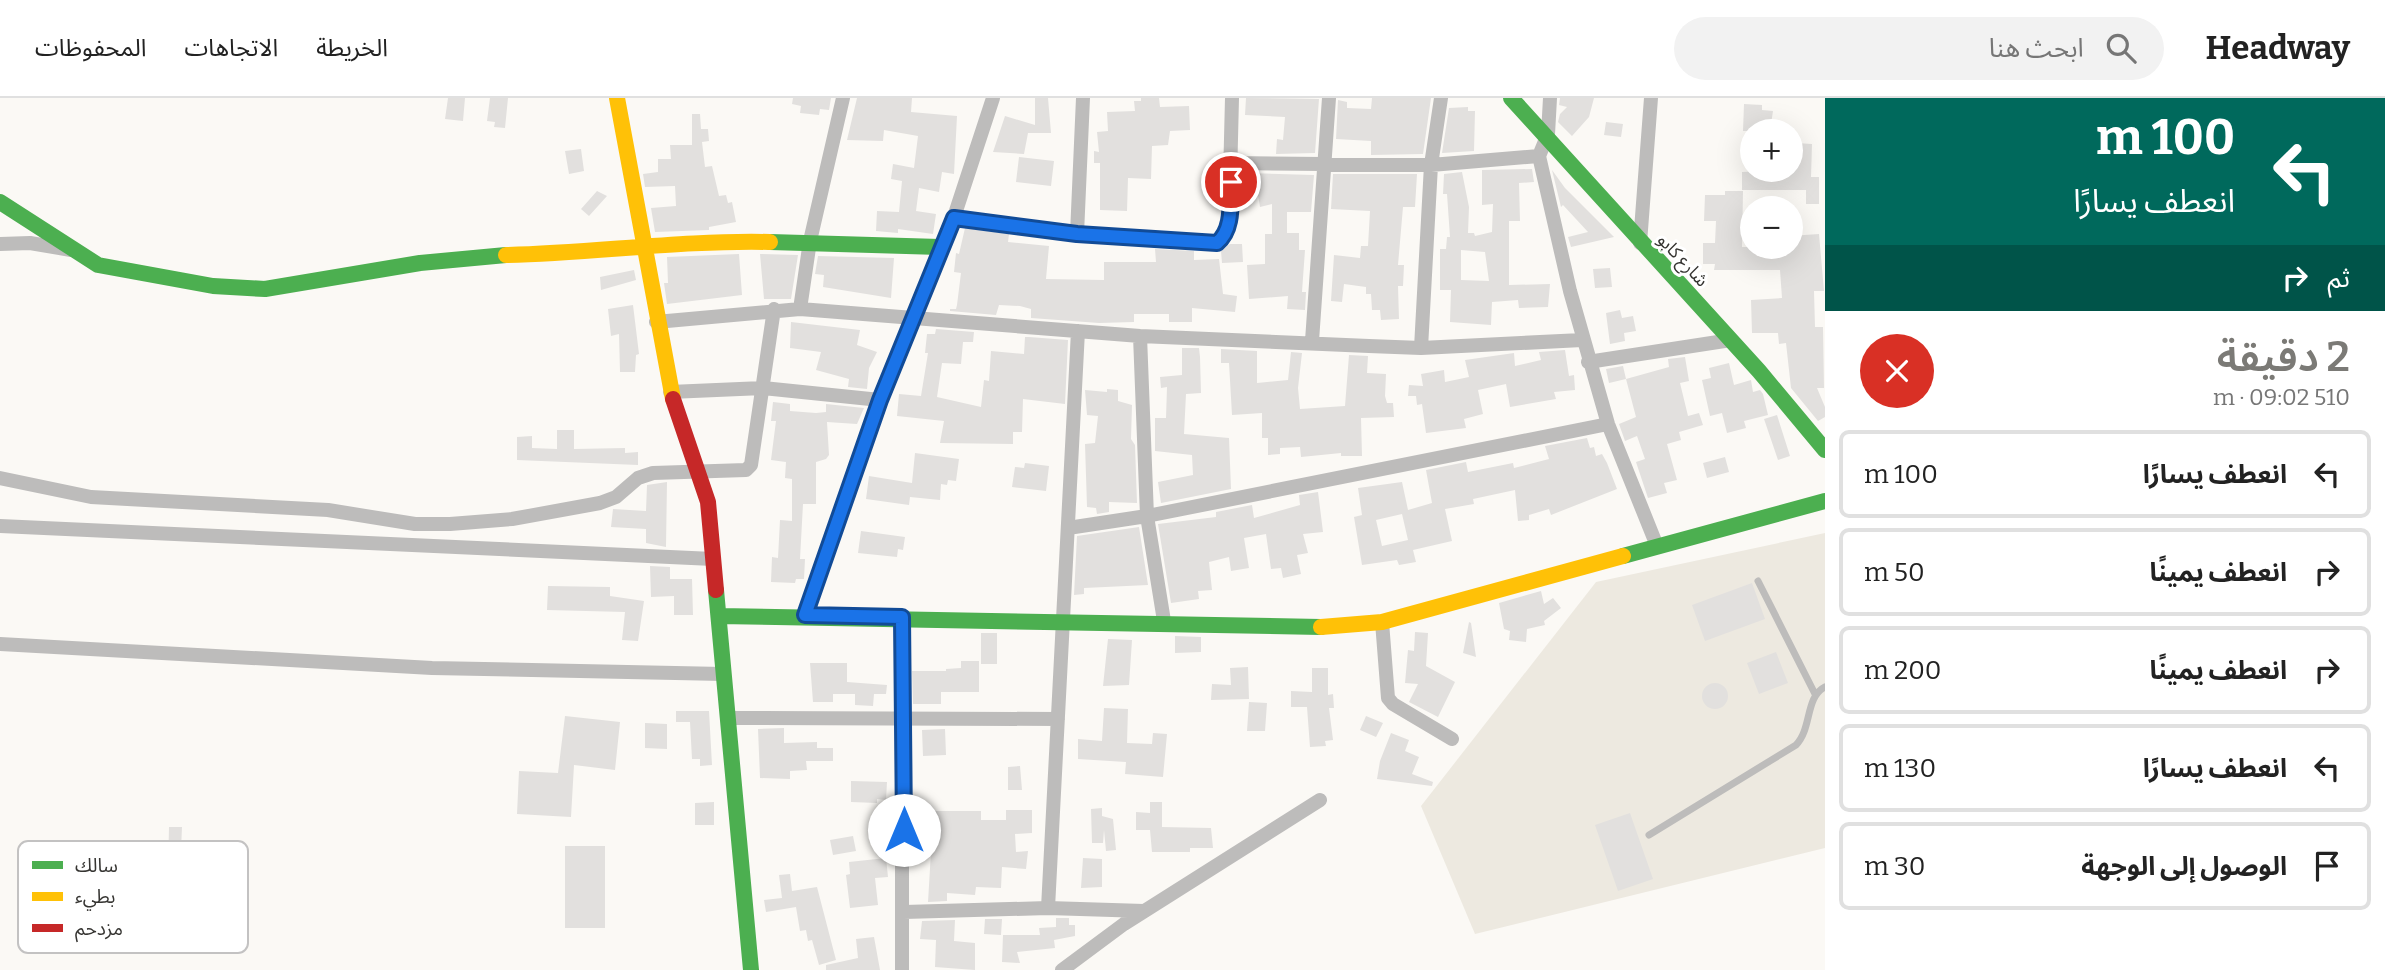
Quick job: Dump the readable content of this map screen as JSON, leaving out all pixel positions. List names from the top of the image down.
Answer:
{
  "streets": {
    "street": ["شارع كابو"]
  },
  "legend": ["سالك", "بطيء", "مزدحم"],
  "page": {
    "header": "Headway",
    "search": "ابحث هنا",
    "nav": ["الخريطة", "الاتجاهات", "المحفوظات"],
    "turn": ["100 m", "انعطف يسارًا"],
    "map_buttons": ["+", "−"],
    "then": "ثم",
    "heading": ["2 دقيقة", "510 m · 09:02"],
    "list": [
      {
        "name": "انعطف يسارًا",
        "value": "100 m"
      },
      {
        "name": "انعطف يمينًا",
        "value": "50 m"
      },
      {
        "name": "انعطف يمينًا",
        "value": "200 m"
      },
      {
        "name": "انعطف يسارًا",
        "value": "130 m"
      },
      {
        "name": "الوصول إلى الوجهة",
        "value": "30 m"
      }
    ]
  }
}
